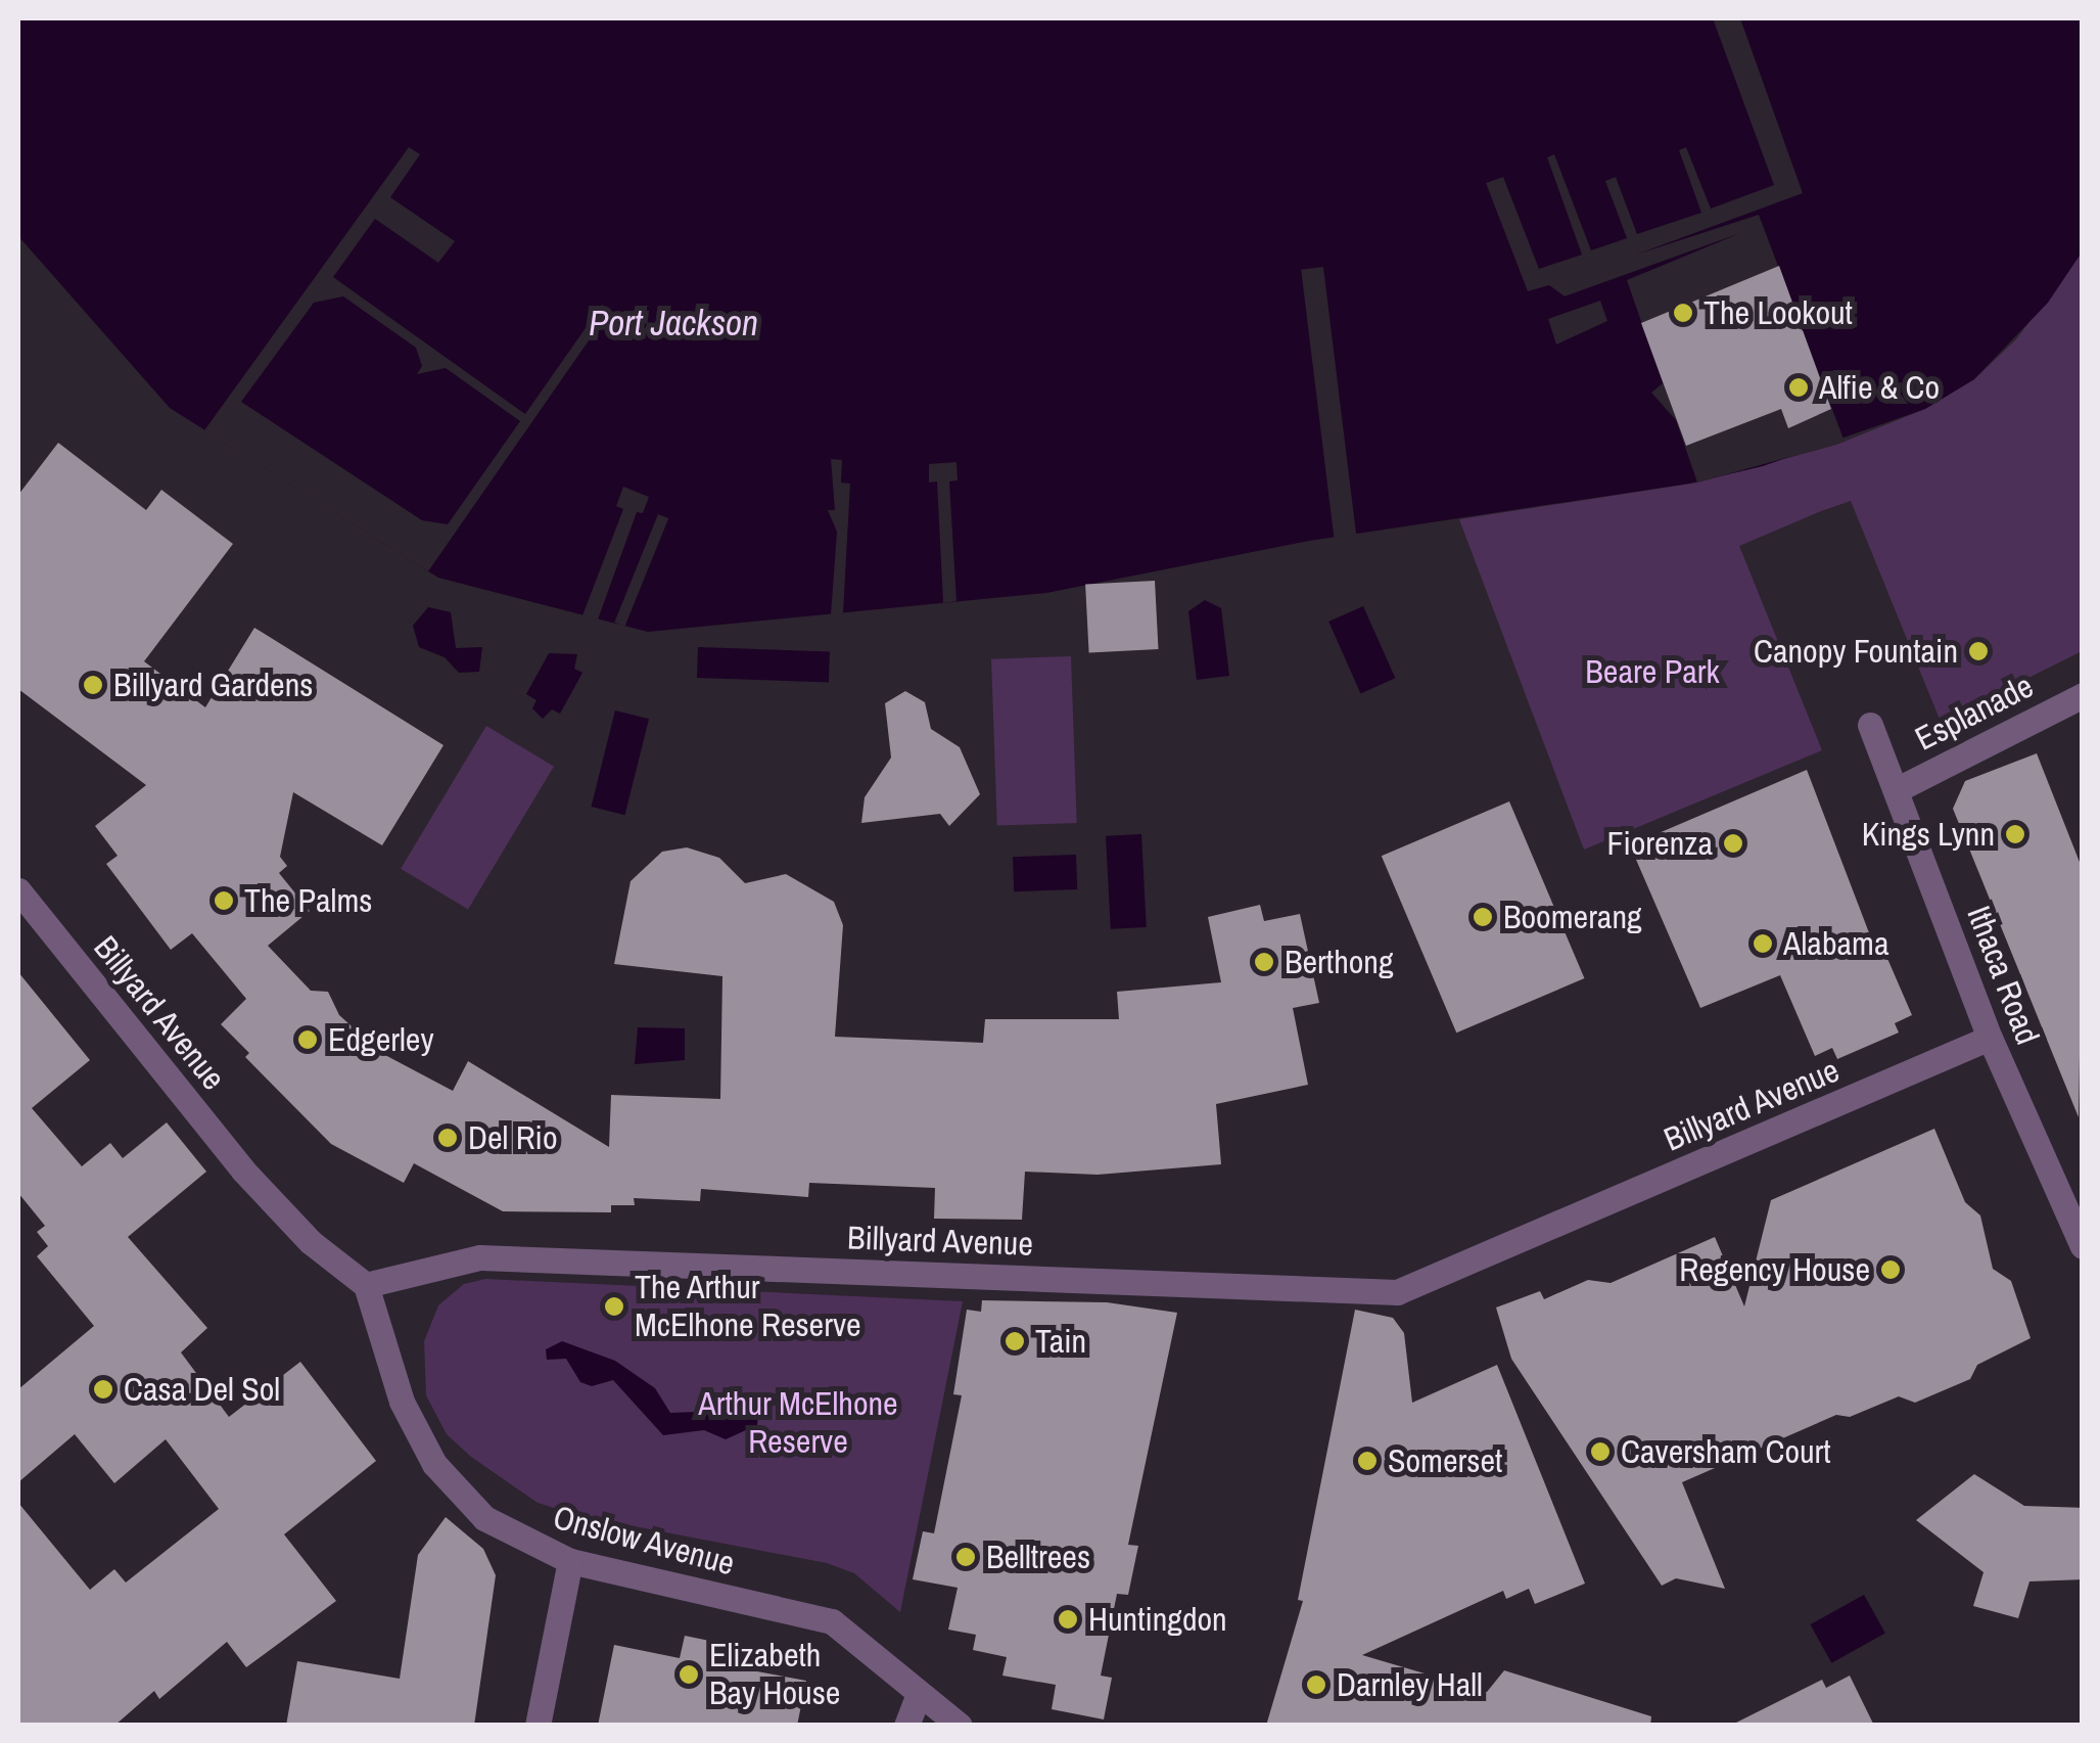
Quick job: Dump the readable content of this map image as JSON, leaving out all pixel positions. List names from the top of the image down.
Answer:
{
  "streets": {
    "street": [
      "Esplanade",
      "Ithaca Road",
      "Billyard Avenue",
      "Onslow Avenue"
    ]
  },
  "crossings": [
    ["Esplanade", "Ithaca Road"],
    ["Ithaca Road", "Billyard Avenue"],
    ["Billyard Avenue", "Onslow Avenue"]
  ],
  "water": ["Port Jackson"],
  "parks": ["Beare Park", "Arthur McElhone Reserve"],
  "places": [
    "The Lookout",
    "Alfie & Co",
    "Canopy Fountain",
    "Billyard Gardens",
    "Kings Lynn",
    "Fiorenza",
    "The Palms",
    "Boomerang",
    "Alabama",
    "Berthong",
    "Edgerley",
    "Del Rio",
    "Regency House",
    "The Arthur McElhone Reserve",
    "Tain",
    "Casa Del Sol",
    "Caversham Court",
    "Somerset",
    "Belltrees",
    "Huntingdon",
    "Elizabeth Bay House",
    "Darnley Hall"
  ]
}
